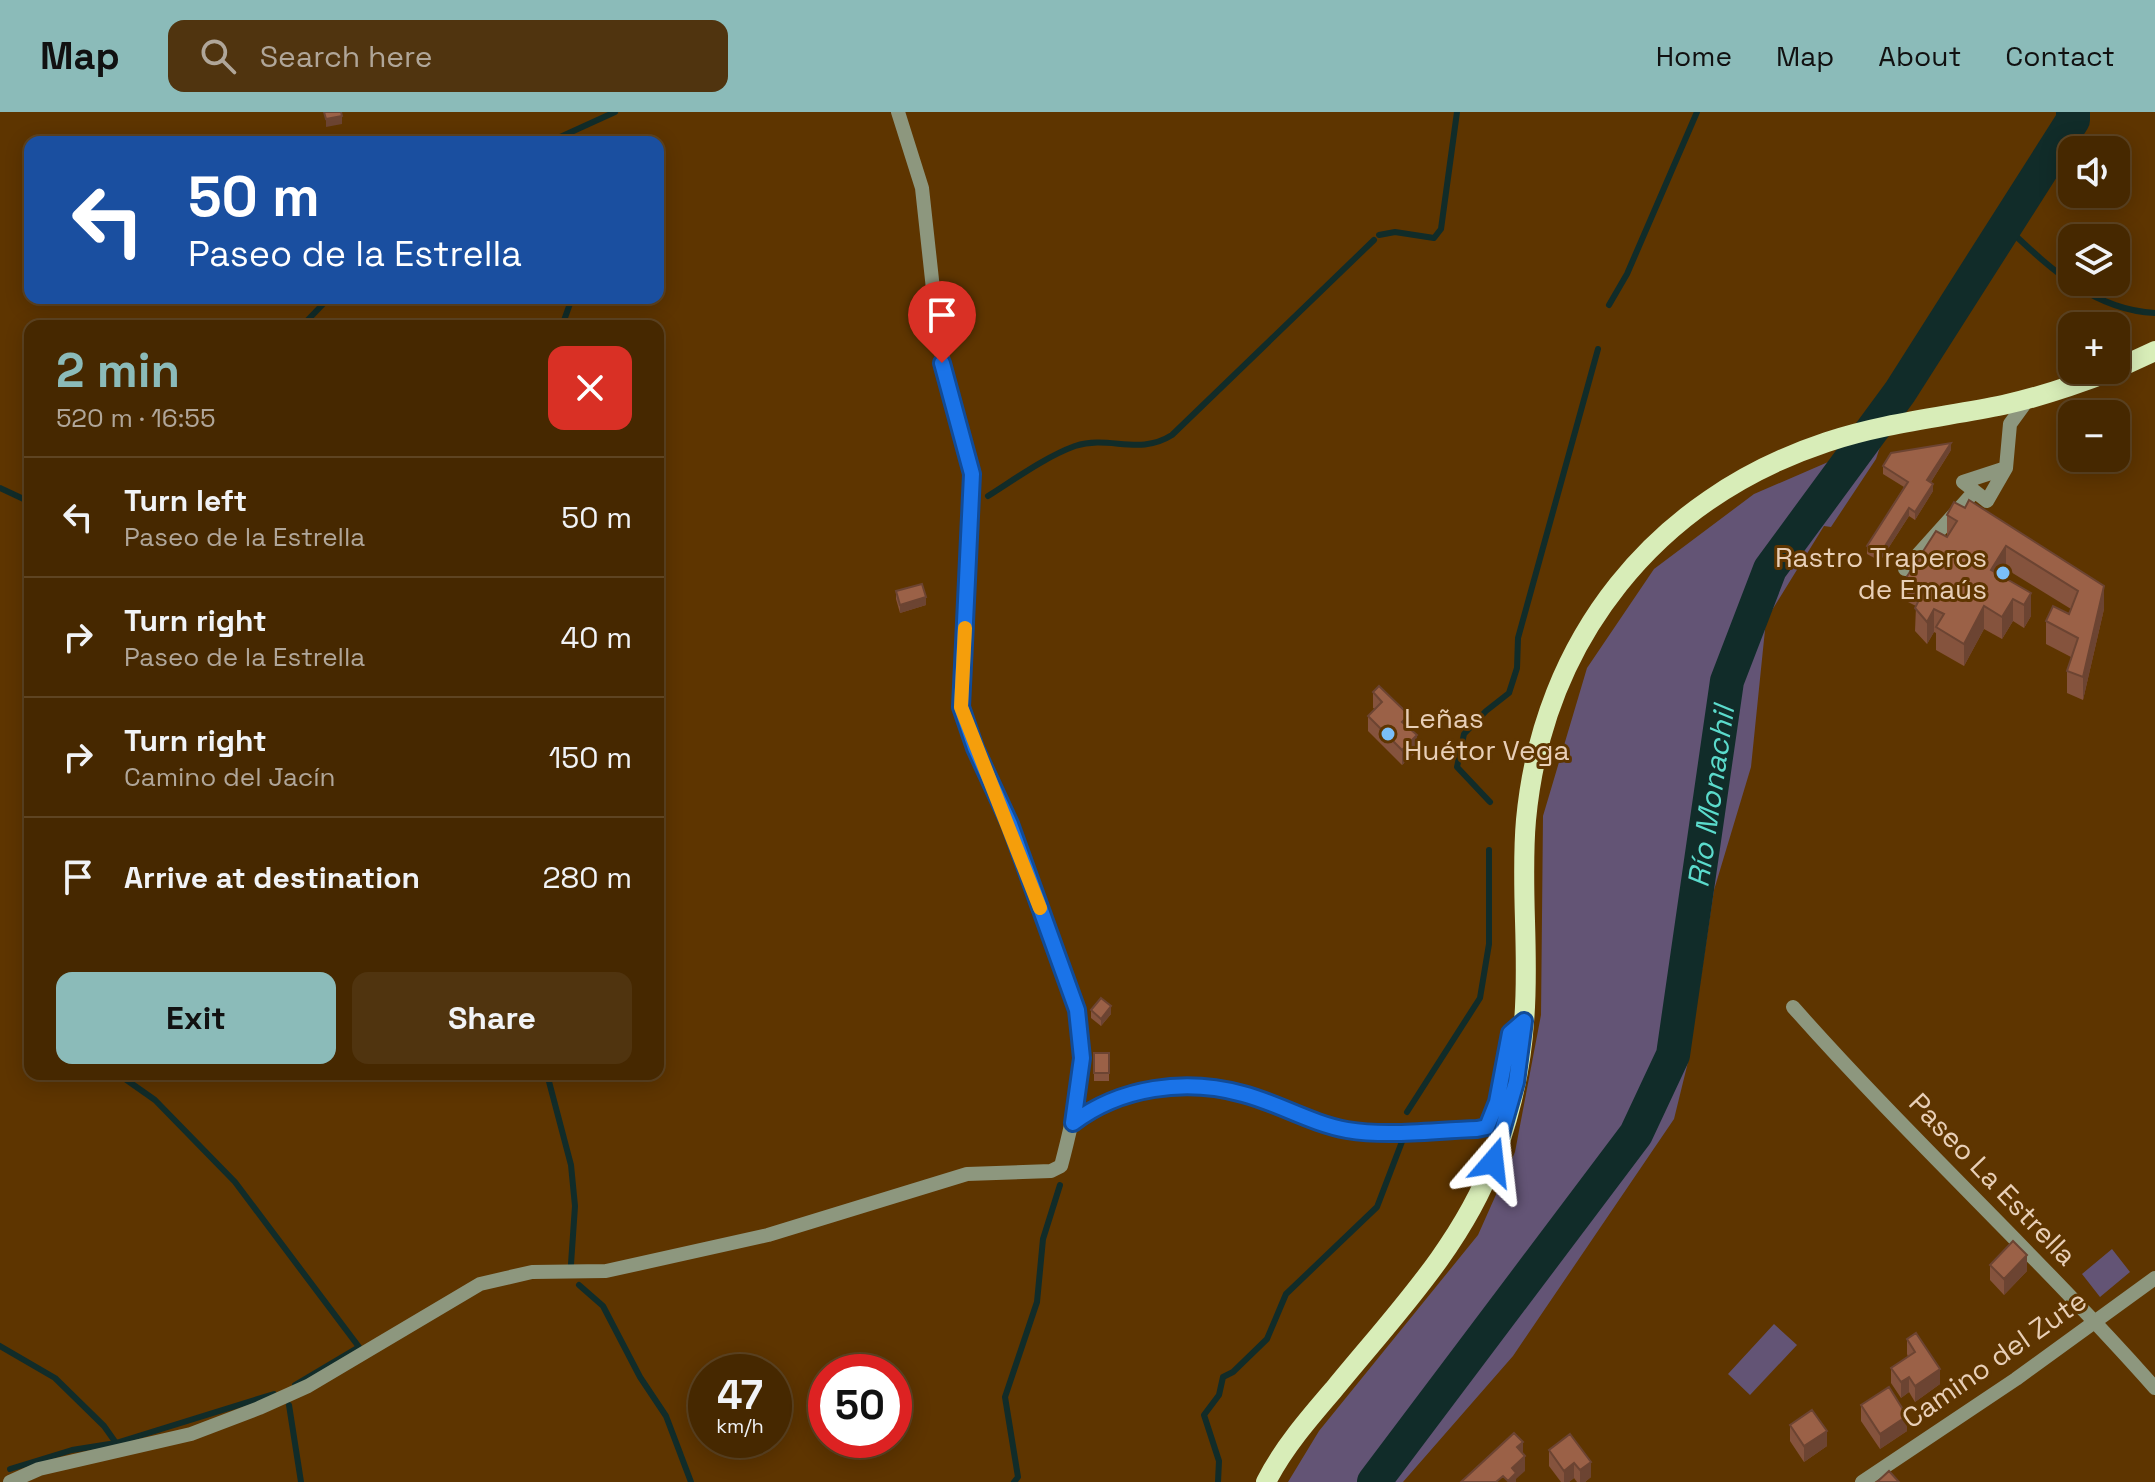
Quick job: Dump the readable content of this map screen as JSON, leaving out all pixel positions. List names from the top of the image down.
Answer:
{
  "streets": {
    "street": ["Paseo La Estrella", "Camino del Zute"]
  },
  "crossings": [
    ["Paseo La Estrella", "Camino del Zute"]
  ],
  "water": ["Río Monachil"],
  "places": ["Rastro Traperos de Emaús", "Leñas Huétor Vega"],
  "page": {
    "header": "Map",
    "search": "Search here",
    "nav": [
      "Home",
      "Map",
      "About",
      "Contact"
    ],
    "map_buttons": ["+", "−"],
    "turn": ["50 m", "Paseo de la Estrella"],
    "heading": ["2 min", "520 m · 16:55"],
    "list": [
      {
        "name": "Turn left",
        "note": "Paseo de la Estrella",
        "value": "50 m"
      },
      {
        "name": "Turn right",
        "note": "Paseo de la Estrella",
        "value": "40 m"
      },
      {
        "name": "Turn right",
        "note": "Camino del Jacín",
        "value": "150 m"
      },
      {
        "name": "Arrive at destination",
        "value": "280 m"
      }
    ],
    "buttons": ["Exit", "Share"],
    "speed": "47 km/h",
    "limit": "50"
  }
}
